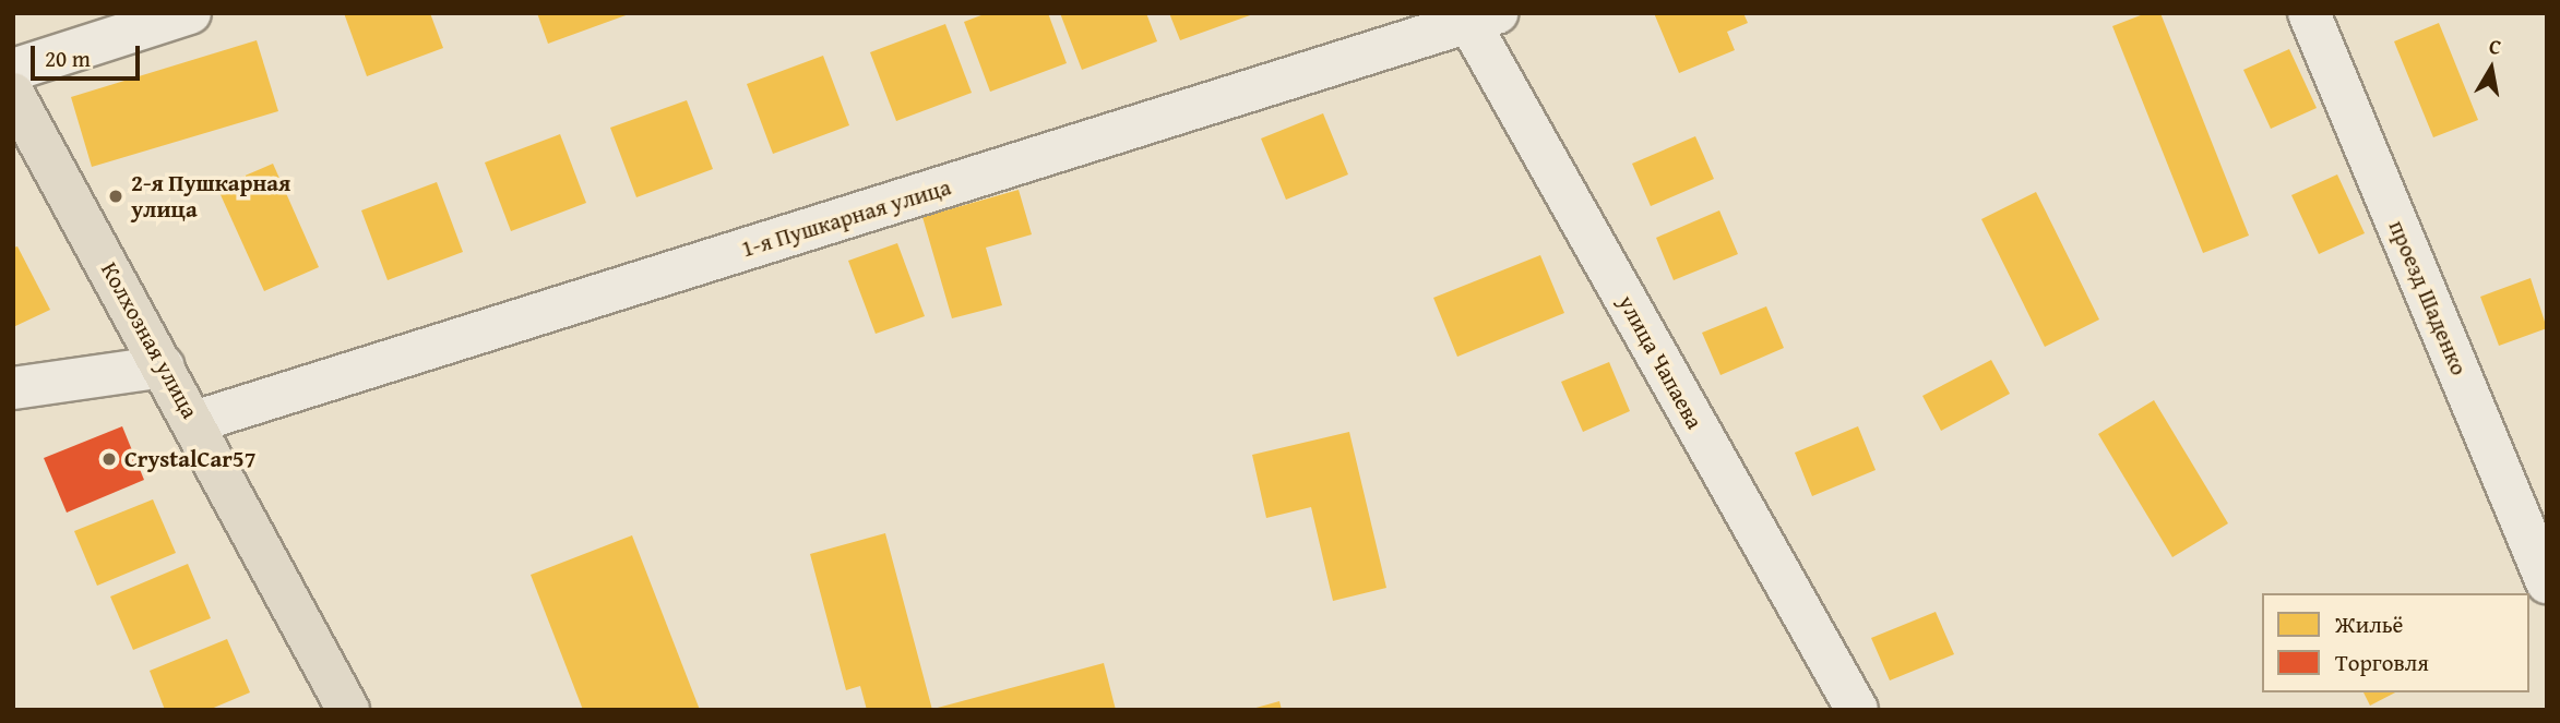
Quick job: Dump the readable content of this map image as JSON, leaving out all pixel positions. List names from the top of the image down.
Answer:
{
  "streets": {
    "main road": ["Колхозная улица"],
    "street": ["1-я Пушкарная улица", "проезд Шаденко", "улица Чапаева"]
  },
  "crossings": [
    ["1-я Пушкарная улица", "Колхозная улица"],
    ["1-я Пушкарная улица", "улица Чапаева"]
  ],
  "places": ["2-я Пушкарная улица", "CrystalCar57"],
  "legend": ["Жильё", "Торговля"],
  "scale_bar": "20 m",
  "north": "top"
}
